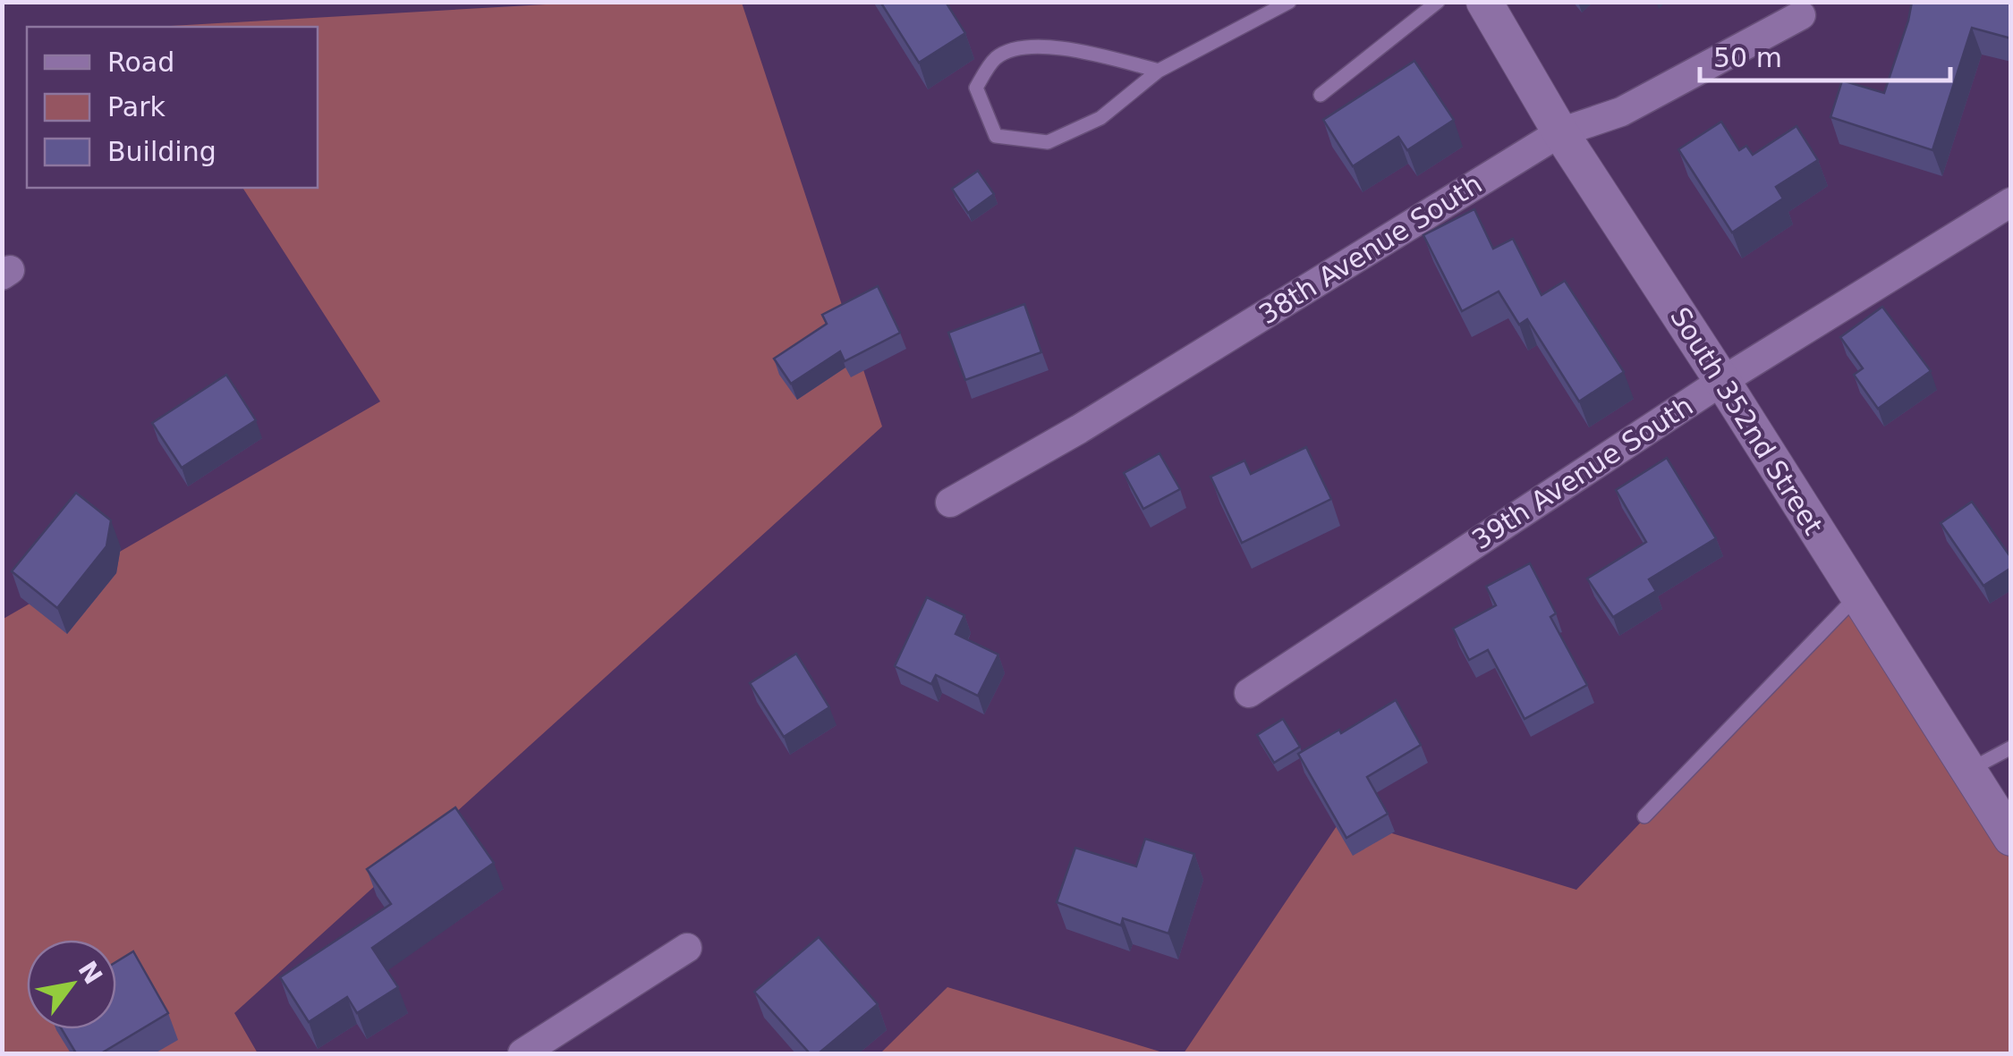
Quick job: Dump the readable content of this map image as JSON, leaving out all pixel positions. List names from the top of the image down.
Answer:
{
  "streets": {
    "street": ["38th Avenue South", "South 352nd Street", "39th Avenue South"]
  },
  "crossings": [
    ["38th Avenue South", "South 352nd Street"],
    ["South 352nd Street", "39th Avenue South"]
  ],
  "legend": ["Road", "Park", "Building"],
  "scale_bar": "50 m",
  "north": "top right"
}
